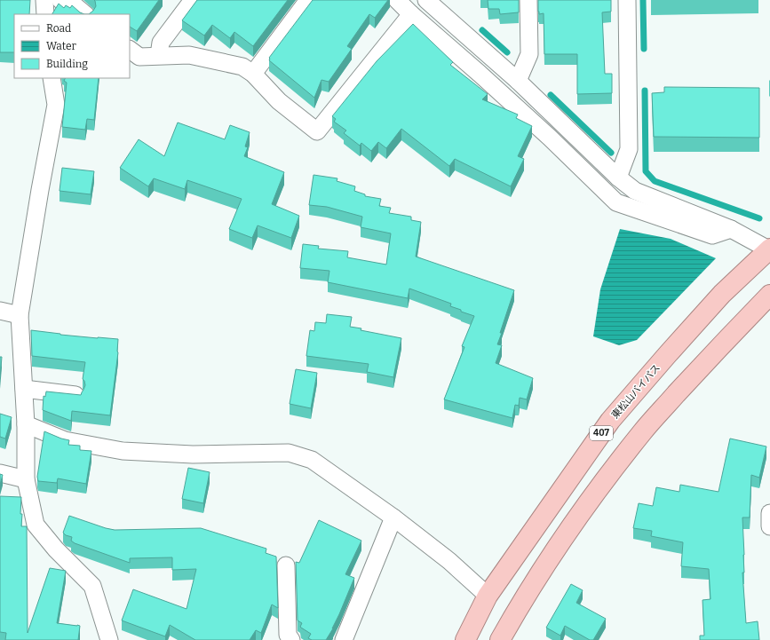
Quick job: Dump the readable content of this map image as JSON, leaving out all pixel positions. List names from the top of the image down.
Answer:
{
  "streets": {
    "highway": ["東松山バイパス", "407"]
  },
  "legend": ["Road", "Water", "Building"]
}
